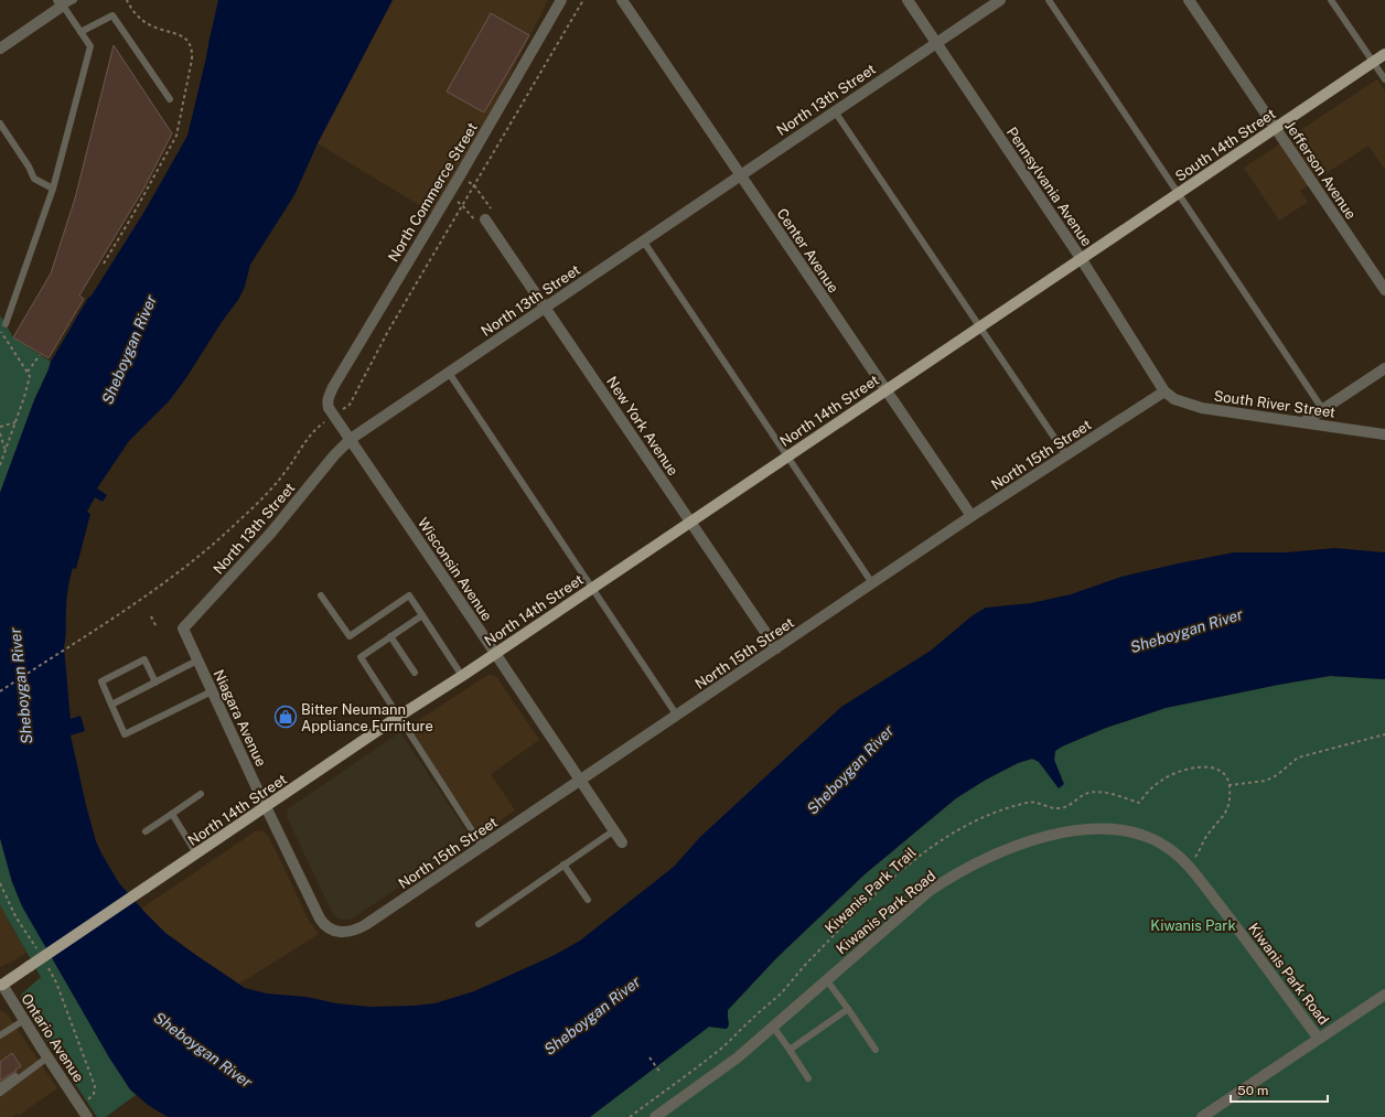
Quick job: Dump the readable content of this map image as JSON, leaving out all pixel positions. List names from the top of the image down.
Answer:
{
  "streets": {
    "main road": ["South 14th Street", "North 14th Street"],
    "street": [
      "North 13th Street",
      "Jefferson Avenue",
      "Pennsylvania Avenue",
      "North Commerce Street",
      "Center Avenue",
      "South River Street",
      "New York Avenue",
      "North 15th Street",
      "Wisconsin Avenue",
      "Niagara Avenue",
      "Kiwanis Park Road",
      "Ontario Avenue"
    ],
    "path": ["Kiwanis Park Trail"]
  },
  "crossings": [
    ["North 13th Street", "Pennsylvania Avenue"],
    ["North 13th Street", "Center Avenue"],
    ["North 13th Street", "New York Avenue"],
    ["North 13th Street", "Wisconsin Avenue"],
    ["North 13th Street", "Niagara Avenue"],
    ["South 14th Street", "Jefferson Avenue"],
    ["South 14th Street", "Pennsylvania Avenue"],
    ["South 14th Street", "North 14th Street"],
    ["Pennsylvania Avenue", "South River Street"],
    ["Pennsylvania Avenue", "North 14th Street"],
    ["Pennsylvania Avenue", "North 15th Street"],
    ["North Commerce Street", "Wisconsin Avenue"],
    ["Center Avenue", "North 14th Street"],
    ["Center Avenue", "North 15th Street"],
    ["South River Street", "North 15th Street"],
    ["North 14th Street", "New York Avenue"],
    ["North 14th Street", "Wisconsin Avenue"],
    ["North 14th Street", "Niagara Avenue"],
    ["North 14th Street", "Ontario Avenue"],
    ["New York Avenue", "North 15th Street"],
    ["North 15th Street", "Wisconsin Avenue"],
    ["North 15th Street", "Niagara Avenue"]
  ],
  "water": ["Sheboygan River"],
  "parks": ["Kiwanis Park"],
  "places": {
    "shop": ["Bitter Neumann Appliance Furniture"]
  },
  "scale_bar": "50 m"
}
